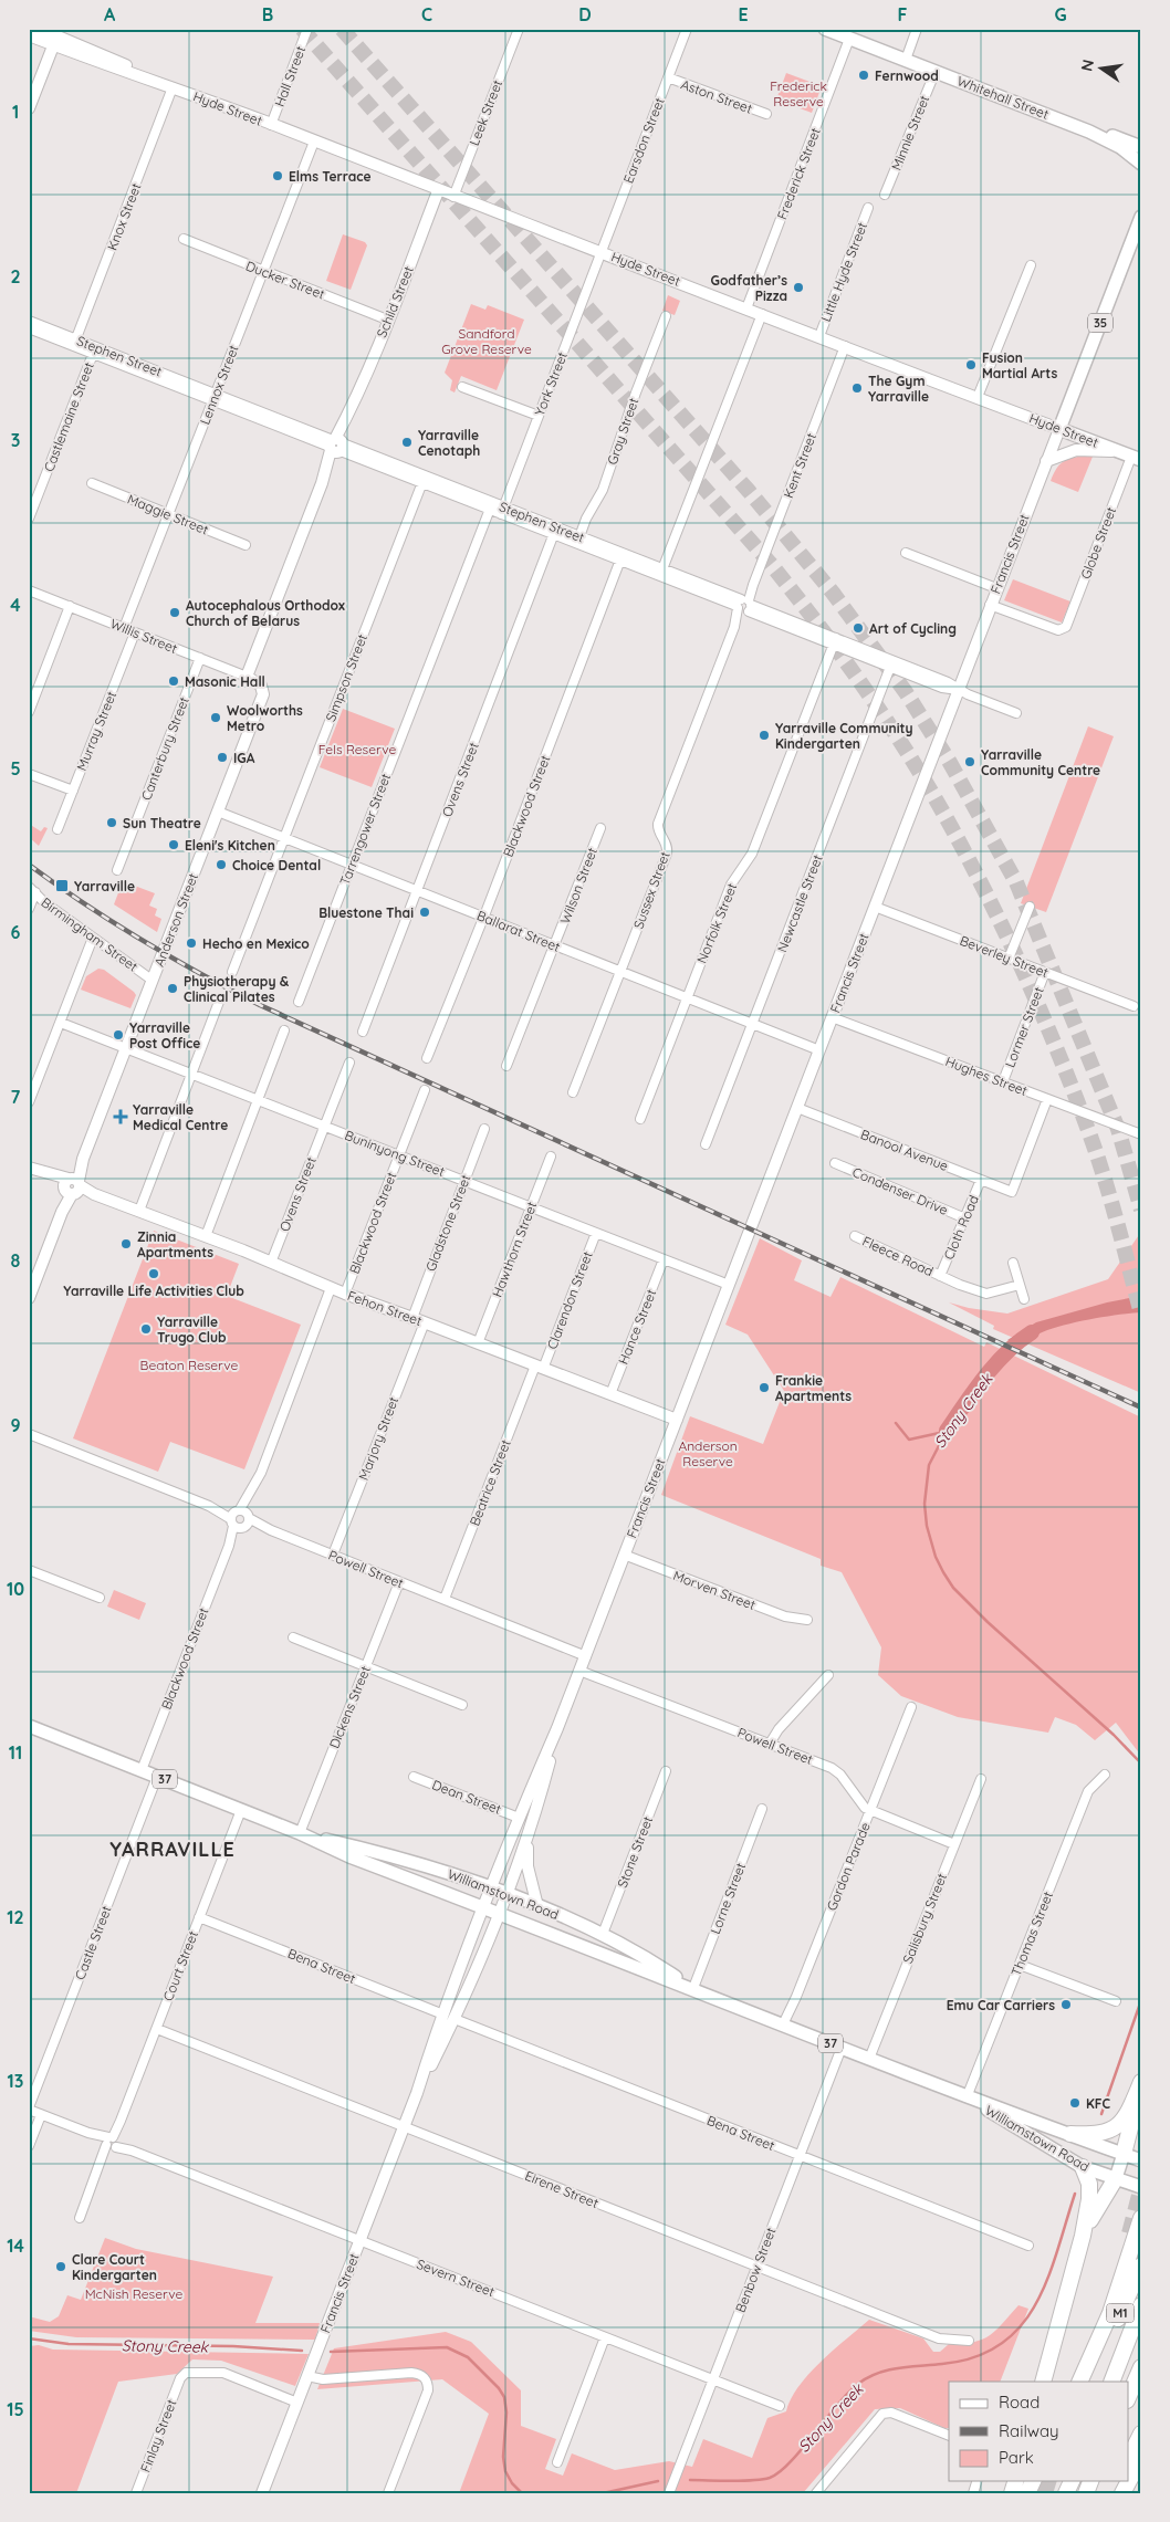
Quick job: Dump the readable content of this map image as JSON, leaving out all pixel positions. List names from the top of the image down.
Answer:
{
  "streets": {
    "highway": ["M1"],
    "main road": [
      "Whitehall Street",
      "Hyde Street",
      "35",
      "Francis Street",
      "37",
      "Williamstown Road"
    ],
    "street": [
      "Hall Street",
      "Aston Street",
      "Leek Street",
      "Minnie Street",
      "Earsdon Street",
      "Frederick Street",
      "Knox Street",
      "Little Hyde Street",
      "Ducker Street",
      "Schild Street",
      "Stephen Street",
      "York Street",
      "Lennox Street",
      "Castlemaine Street",
      "Gray Street",
      "Kent Street",
      "Maggie Street",
      "Globe Street",
      "Willis Street",
      "Simpson Street",
      "Murray Street",
      "Canterbury Street",
      "Ovens Street",
      "Blackwood Street",
      "Tarrengower Street",
      "Wilson Street",
      "Sussex Street",
      "Newcastle Street",
      "Anderson Street",
      "Norfolk Street",
      "Ballarat Street",
      "Birmingham Street",
      "Beverley Street",
      "Lormer Street",
      "Hughes Street",
      "Banool Avenue",
      "Buninyong Street",
      "Condenser Drive",
      "Gladstone Street",
      "Cloth Road",
      "Hawthorn Street",
      "Fleece Road",
      "Clarendon Street",
      "Fehon Street",
      "Hance Street",
      "Marjory Street",
      "Beatrice Street",
      "Powell Street",
      "Morven Street",
      "Dickens Street",
      "Dean Street",
      "Stone Street",
      "Gordon Parade",
      "Lorne Street",
      "Salisbury Street",
      "Thomas Street",
      "Castle Street",
      "Court Street",
      "Bena Street",
      "Eirene Street",
      "Benbow Street",
      "Severn Street",
      "Finlay Street"
    ]
  },
  "crossings": [
    ["Hall Street", "Hyde Street"],
    ["Aston Street", "Earsdon Street"],
    ["Whitehall Street", "Minnie Street"],
    ["Whitehall Street", "Frederick Street"],
    ["Hyde Street", "Leek Street"],
    ["Hyde Street", "Earsdon Street"],
    ["Hyde Street", "Frederick Street"],
    ["Hyde Street", "Knox Street"],
    ["Hyde Street", "Little Hyde Street"],
    ["Hyde Street", "Schild Street"],
    ["Hyde Street", "York Street"],
    ["Hyde Street", "Lennox Street"],
    ["Hyde Street", "Kent Street"],
    ["Hyde Street", "Globe Street"],
    ["Hyde Street", "Francis Street"],
    ["Earsdon Street", "York Street"],
    ["Knox Street", "Stephen Street"],
    ["Ducker Street", "Schild Street"],
    ["Ducker Street", "Lennox Street"],
    ["Schild Street", "Stephen Street"],
    ["Schild Street", "Willis Street"],
    ["Stephen Street", "York Street"],
    ["Stephen Street", "Lennox Street"],
    ["Stephen Street", "Castlemaine Street"],
    ["Stephen Street", "Gray Street"],
    ["Stephen Street", "Kent Street"],
    ["Stephen Street", "Francis Street"],
    ["Stephen Street", "Simpson Street"],
    ["Stephen Street", "Ovens Street"],
    ["Stephen Street", "Blackwood Street"],
    ["Stephen Street", "Tarrengower Street"],
    ["Stephen Street", "Sussex Street"],
    ["Stephen Street", "Newcastle Street"],
    ["Stephen Street", "Norfolk Street"],
    ["Lennox Street", "Maggie Street"],
    ["Lennox Street", "Willis Street"],
    ["Kent Street", "Sussex Street"],
    ["Globe Street", "Francis Street"],
    ["Francis Street", "Ballarat Street"],
    ["Francis Street", "Beverley Street"],
    ["Francis Street", "Hughes Street"],
    ["Francis Street", "Banool Avenue"],
    ["Francis Street", "Buninyong Street"],
    ["Francis Street", "Fehon Street"],
    ["Francis Street", "Powell Street"],
    ["Francis Street", "Morven Street"],
    ["Francis Street", "Dean Street"],
    ["Francis Street", "Williamstown Road"],
    ["Francis Street", "Bena Street"],
    ["Francis Street", "Eirene Street"],
    ["Francis Street", "Severn Street"],
    ["Francis Street", "Finlay Street"],
    ["Willis Street", "Murray Street"],
    ["Willis Street", "Canterbury Street"],
    ["Willis Street", "Anderson Street"],
    ["Simpson Street", "Ballarat Street"],
    ["Ovens Street", "Ballarat Street"],
    ["Ovens Street", "Buninyong Street"],
    ["Ovens Street", "Fehon Street"],
    ["Blackwood Street", "Ballarat Street"],
    ["Blackwood Street", "Buninyong Street"],
    ["Blackwood Street", "Fehon Street"],
    ["Blackwood Street", "Powell Street"],
    ["Blackwood Street", "Williamstown Road"],
    ["Tarrengower Street", "Ballarat Street"],
    ["Wilson Street", "Ballarat Street"],
    ["Sussex Street", "Ballarat Street"],
    ["Newcastle Street", "Ballarat Street"],
    ["Anderson Street", "Ballarat Street"],
    ["Anderson Street", "Birmingham Street"],
    ["Anderson Street", "Buninyong Street"],
    ["Anderson Street", "Fehon Street"],
    ["Norfolk Street", "Ballarat Street"],
    ["Beverley Street", "Lormer Street"],
    ["Lormer Street", "Hughes Street"],
    ["Hughes Street", "Banool Avenue"],
    ["Banool Avenue", "Cloth Road"],
    ["Buninyong Street", "Gladstone Street"],
    ["Buninyong Street", "Hawthorn Street"],
    ["Buninyong Street", "Clarendon Street"],
    ["Buninyong Street", "Hance Street"],
    ["Condenser Drive", "Cloth Road"],
    ["Gladstone Street", "Fehon Street"],
    ["Cloth Road", "Fleece Road"],
    ["Hawthorn Street", "Fehon Street"],
    ["Clarendon Street", "Fehon Street"],
    ["Clarendon Street", "Beatrice Street"],
    ["Fehon Street", "Hance Street"],
    ["Fehon Street", "Marjory Street"],
    ["Fehon Street", "Beatrice Street"],
    ["Marjory Street", "Powell Street"],
    ["Beatrice Street", "Powell Street"],
    ["Powell Street", "Dickens Street"],
    ["Powell Street", "Gordon Parade"],
    ["Powell Street", "Salisbury Street"],
    ["Dickens Street", "Williamstown Road"],
    ["37", "Williamstown Road"],
    ["Stone Street", "Williamstown Road"],
    ["Gordon Parade", "Williamstown Road"],
    ["Williamstown Road", "Lorne Street"],
    ["Williamstown Road", "Salisbury Street"],
    ["Williamstown Road", "Thomas Street"],
    ["Williamstown Road", "Castle Street"],
    ["Williamstown Road", "Court Street"],
    ["Williamstown Road", "Benbow Street"],
    ["Castle Street", "Severn Street"],
    ["Court Street", "Bena Street"],
    ["Court Street", "Eirene Street"],
    ["Court Street", "Severn Street"],
    ["Bena Street", "Benbow Street"],
    ["Eirene Street", "Benbow Street"],
    ["Benbow Street", "Severn Street"]
  ],
  "districts": ["YARRAVILLE"],
  "water": ["Stony Creek"],
  "parks": [
    "Frederick Reserve",
    "Sandford Grove Reserve",
    "Fels Reserve",
    "Beaton Reserve",
    "Anderson Reserve",
    "McNish Reserve"
  ],
  "places": {
    "other": [
      "Fernwood",
      "Elms Terrace",
      "Godfather’s Pizza",
      "Fusion Martial Arts",
      "The Gym Yarraville",
      "Yarraville Cenotaph",
      "Autocephalous Orthodox Church of Belarus",
      "Art of Cycling",
      "Masonic Hall",
      "Woolworths Metro",
      "Yarraville Community Kindergarten",
      "IGA",
      "Yarraville Community Centre",
      "Sun Theatre",
      "Eleni's Kitchen",
      "Choice Dental",
      "Bluestone Thai",
      "Hecho en Mexico",
      "Physiotherapy & Clinical Pilates",
      "Yarraville Post Office",
      "Zinnia Apartments",
      "Yarraville Life Activities Club",
      "Yarraville Trugo Club",
      "Frankie Apartments",
      "Emu Car Carriers",
      "KFC",
      "Clare Court Kindergarten"
    ],
    "transit": ["Yarraville"],
    "health": ["Yarraville Medical Centre"]
  },
  "legend": ["Road", "Railway", "Park"],
  "north": "left",
  "grid": {
    "columns": [
      "A",
      "B",
      "C",
      "D",
      "E",
      "F",
      "G"
    ],
    "rows": [
      "1",
      "2",
      "3",
      "4",
      "5",
      "6",
      "7",
      "8",
      "9",
      "10",
      "11",
      "12",
      "13",
      "14",
      "15"
    ]
  }
}
